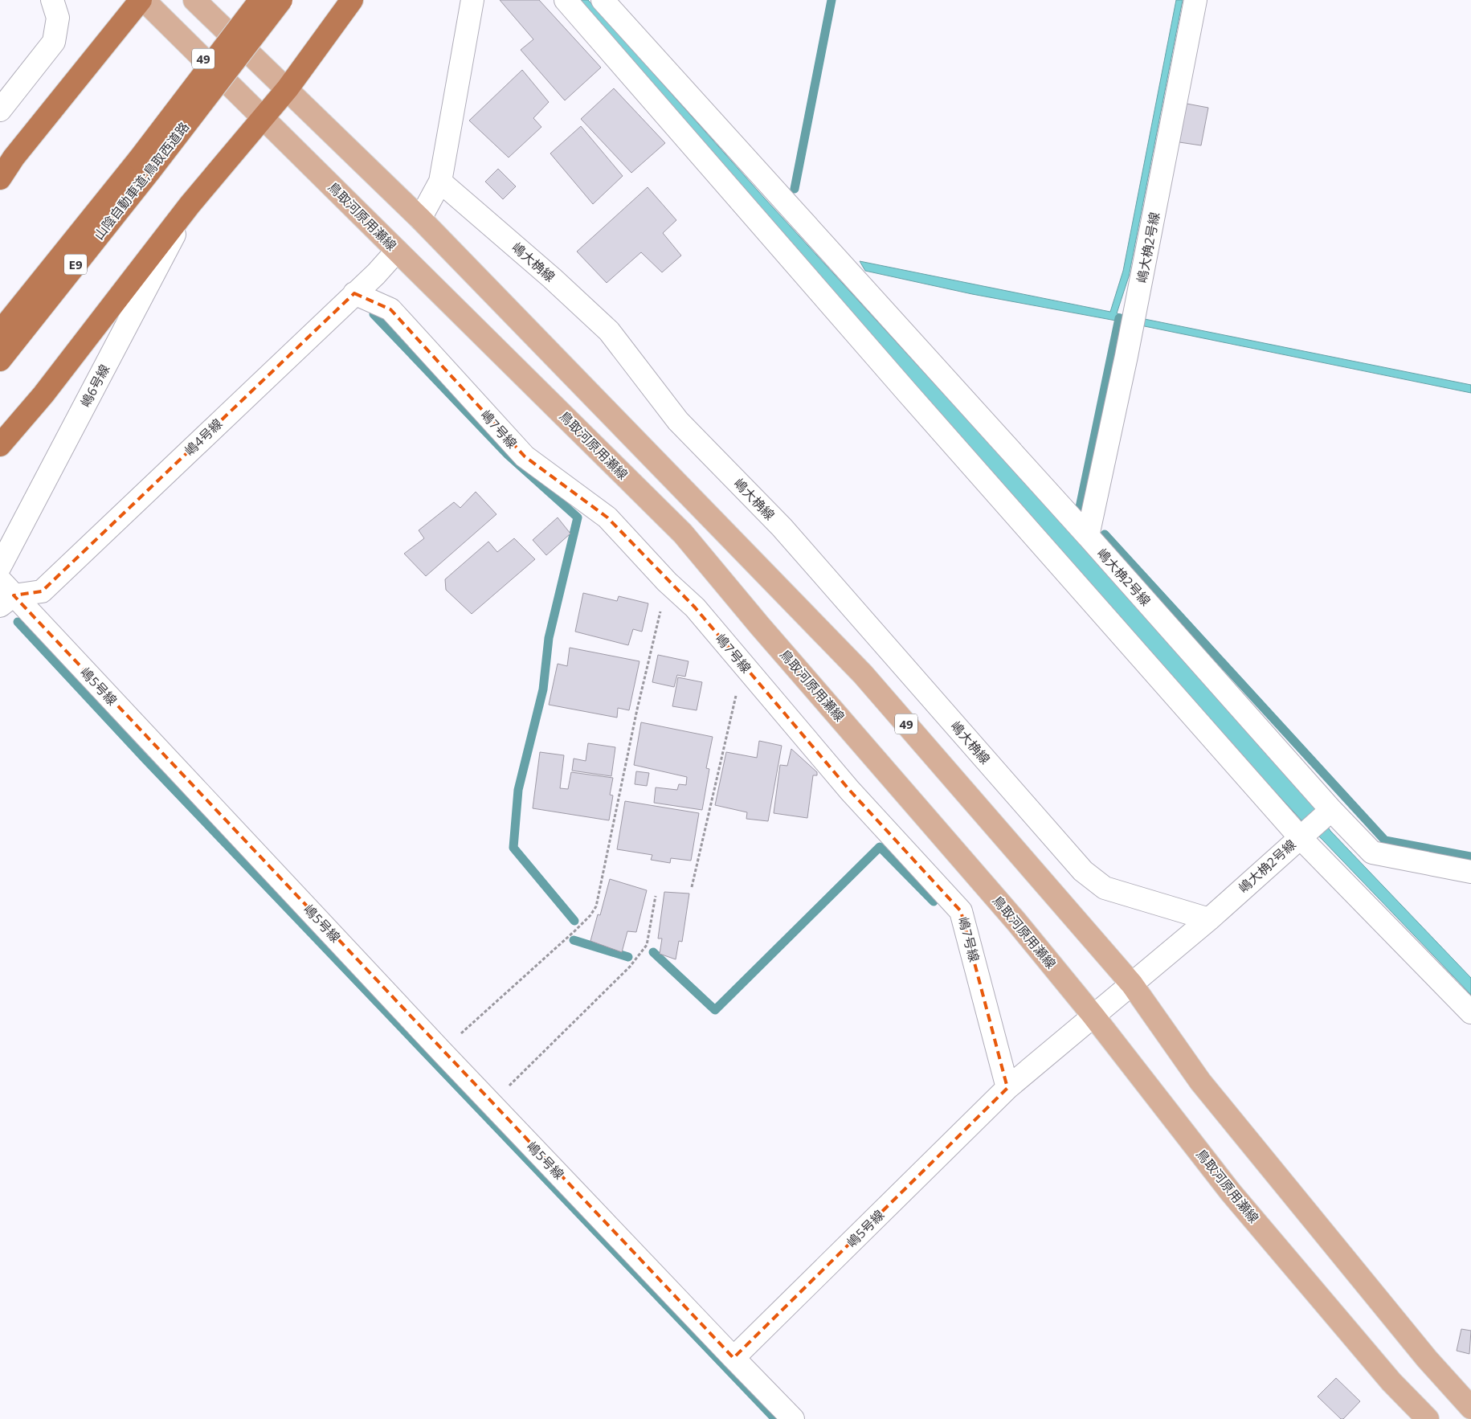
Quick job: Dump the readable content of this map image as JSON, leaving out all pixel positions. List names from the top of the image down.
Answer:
{
  "streets": {
    "highway": ["山陰自動車道;鳥取西道路", "E9"],
    "main road": ["49", "鳥取河原用瀬線"],
    "street": [
      "嶋大桷2号線",
      "嶋大桷線",
      "嶋6号線",
      "嶋7号線",
      "嶋4号線",
      "嶋5号線"
    ]
  },
  "crossings": [
    ["49", "嶋大桷2号線"],
    ["鳥取河原用瀬線", "嶋4号線"],
    ["鳥取河原用瀬線", "嶋5号線"],
    ["嶋大桷2号線", "嶋大桷線"],
    ["嶋大桷2号線", "嶋5号線"],
    ["嶋7号線", "嶋4号線"],
    ["嶋7号線", "嶋5号線"],
    ["嶋4号線", "嶋5号線"]
  ]
}
